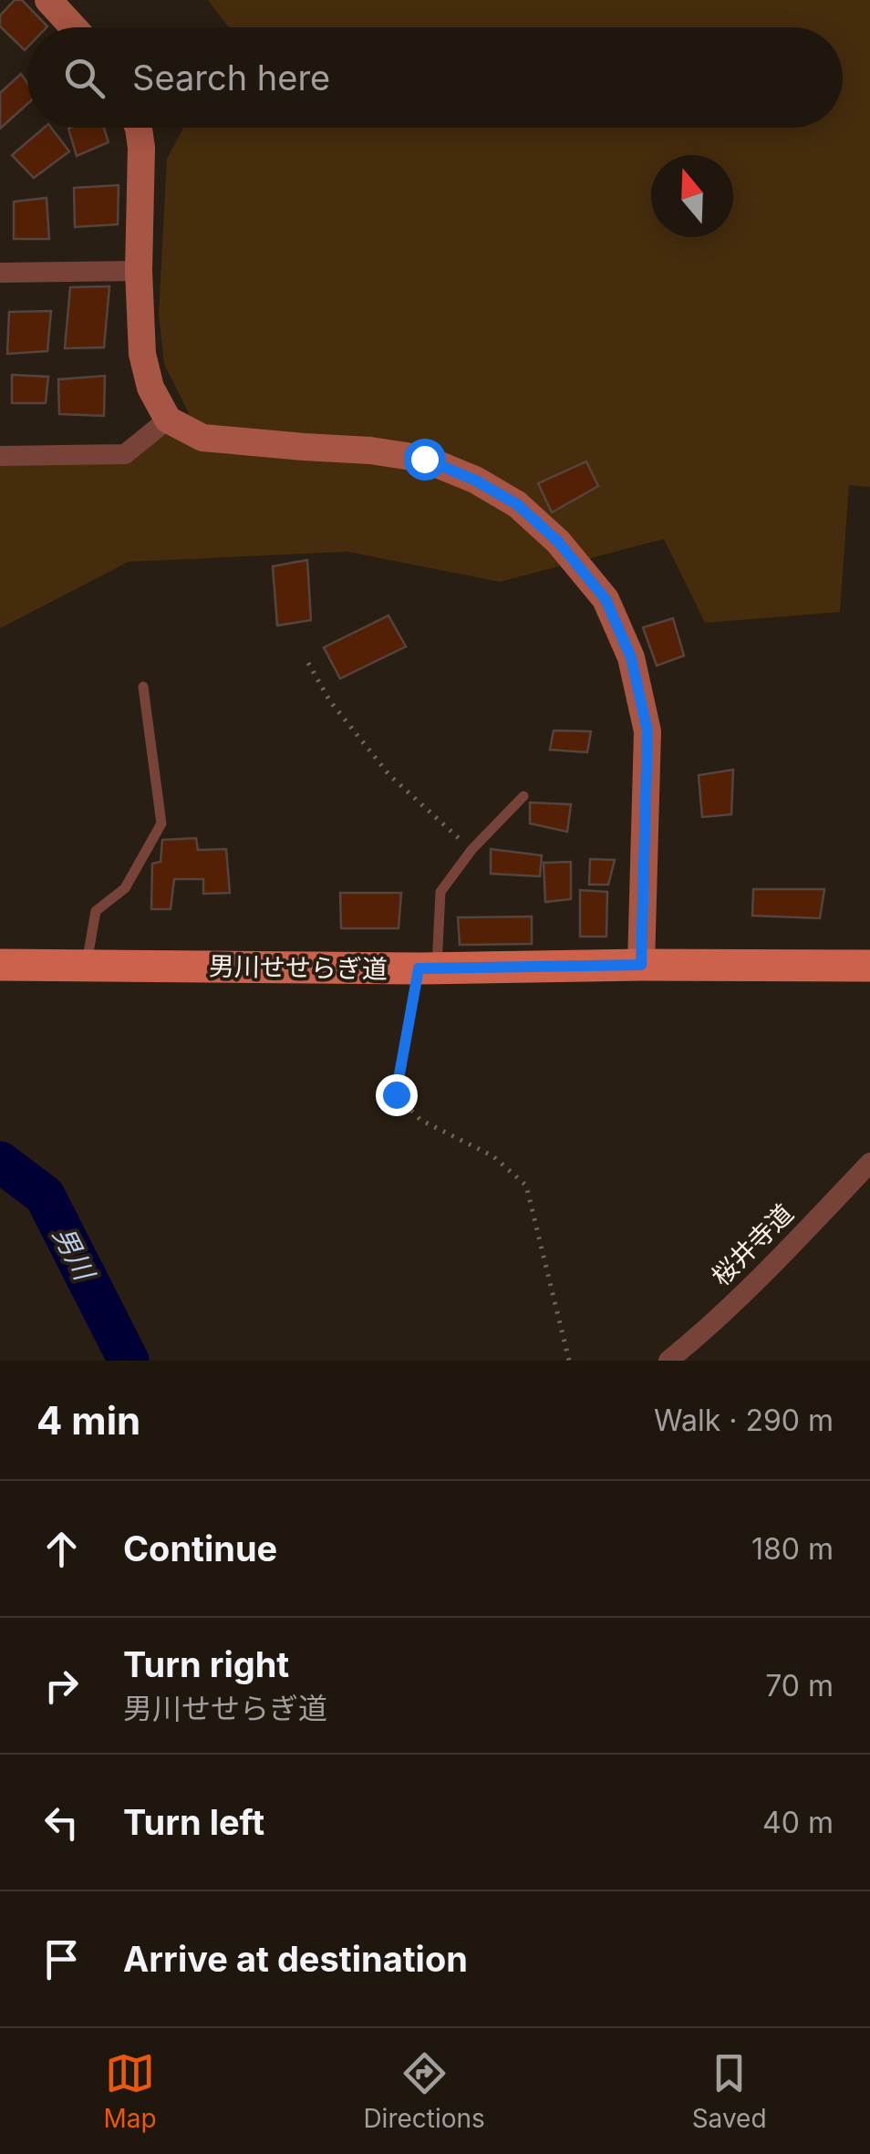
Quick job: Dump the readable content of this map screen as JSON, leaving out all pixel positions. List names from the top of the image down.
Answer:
{
  "streets": {
    "main road": ["男川せせらぎ道"],
    "street": ["桜井寺道"]
  },
  "water": ["男川"],
  "north": "top",
  "page": {
    "search": "Search here",
    "heading": ["4 min", "Walk · 290 m"],
    "list": [
      ["Continue", "180 m"],
      ["Turn right", "男川せせらぎ道", "70 m"],
      ["Turn left", "40 m"],
      "Arrive at destination"
    ],
    "nav": ["Map", "Directions", "Saved"]
  }
}
